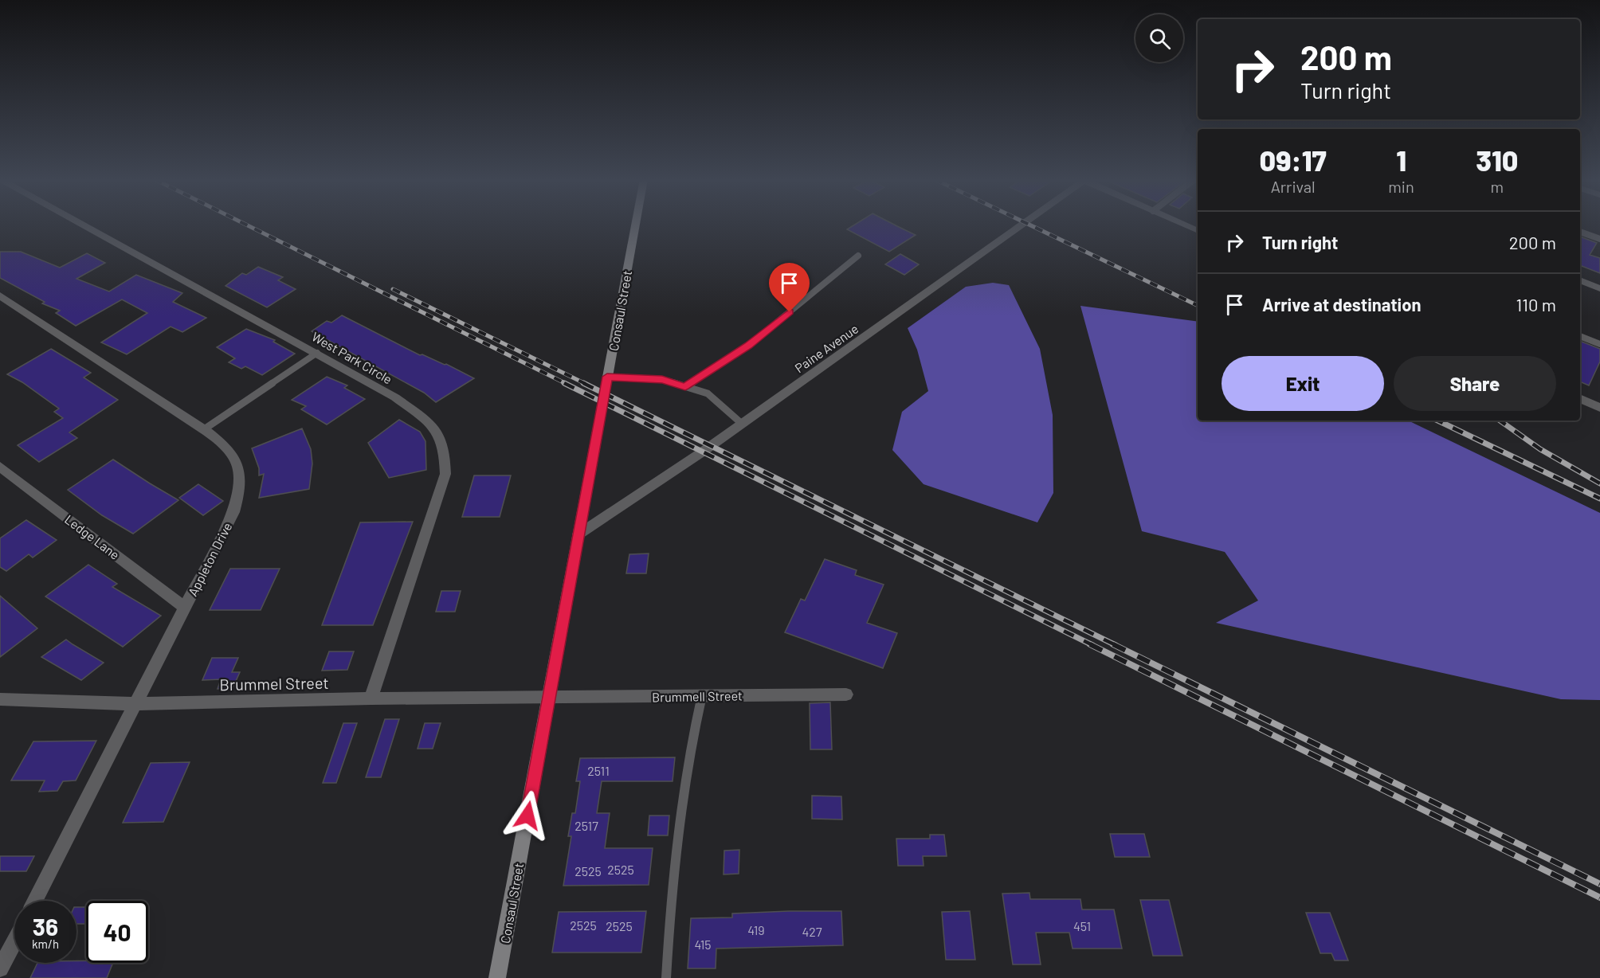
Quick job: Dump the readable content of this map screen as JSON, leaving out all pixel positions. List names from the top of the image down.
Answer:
{
  "streets": {
    "street": [
      "Consaul Street",
      "Paine Avenue",
      "West Park Circle",
      "Ledge Lane",
      "Appleton Drive",
      "Brummel Street",
      "Brummell Street"
    ]
  },
  "crossings": [
    ["Consaul Street", "Paine Avenue"],
    ["Consaul Street", "Brummel Street"],
    ["Consaul Street", "Brummell Street"],
    ["West Park Circle", "Brummel Street"],
    ["Ledge Lane", "Appleton Drive"],
    ["Appleton Drive", "Brummel Street"],
    ["Brummel Street", "Brummell Street"]
  ],
  "house_numbers": [
    "2511",
    "2517",
    "2525",
    "2525",
    "2525",
    "2525",
    "451",
    "419",
    "427",
    "415"
  ],
  "page": {
    "turn": ["200 m", "Turn right"],
    "eta": [
      "09:17",
      "Arrival",
      "1",
      "min",
      "310",
      "m"
    ],
    "list": [
      {
        "name": "Turn right",
        "value": "200 m"
      },
      {
        "name": "Arrive at destination",
        "value": "110 m"
      }
    ],
    "buttons": ["Exit", "Share"],
    "speed": "36 km/h",
    "limit": "40"
  }
}
